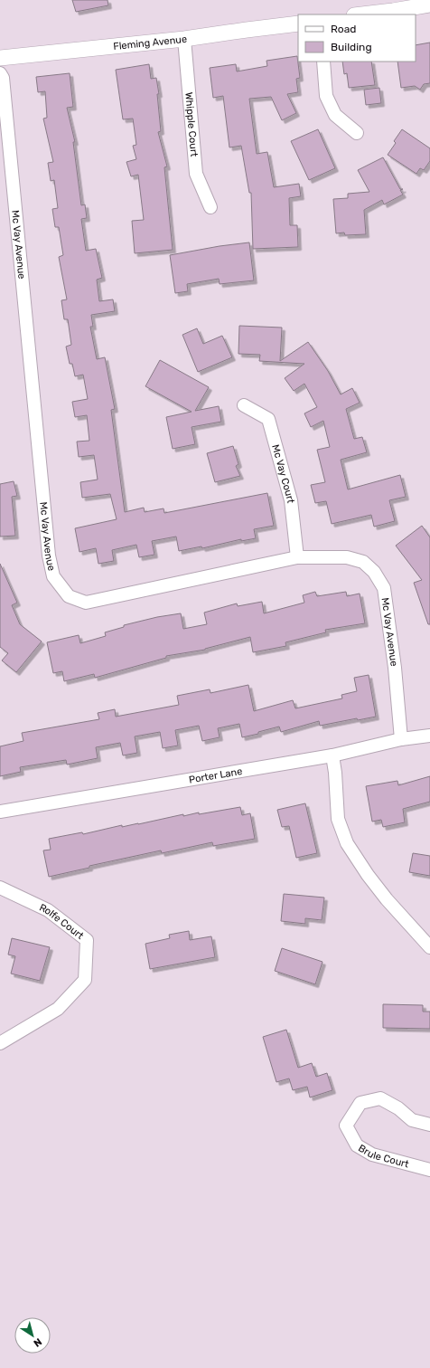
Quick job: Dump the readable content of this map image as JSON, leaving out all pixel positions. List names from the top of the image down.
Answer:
{
  "streets": {
    "street": [
      "Fleming Avenue",
      "Whipple Court",
      "Mc Vay Avenue",
      "Mc Vay Court",
      "Porter Lane",
      "Rolfe Court",
      "Brule Court"
    ]
  },
  "crossings": [
    ["Fleming Avenue", "Whipple Court"],
    ["Mc Vay Avenue", "Mc Vay Court"],
    ["Mc Vay Avenue", "Porter Lane"]
  ],
  "legend": ["Road", "Building"],
  "north": "bottom right"
}
